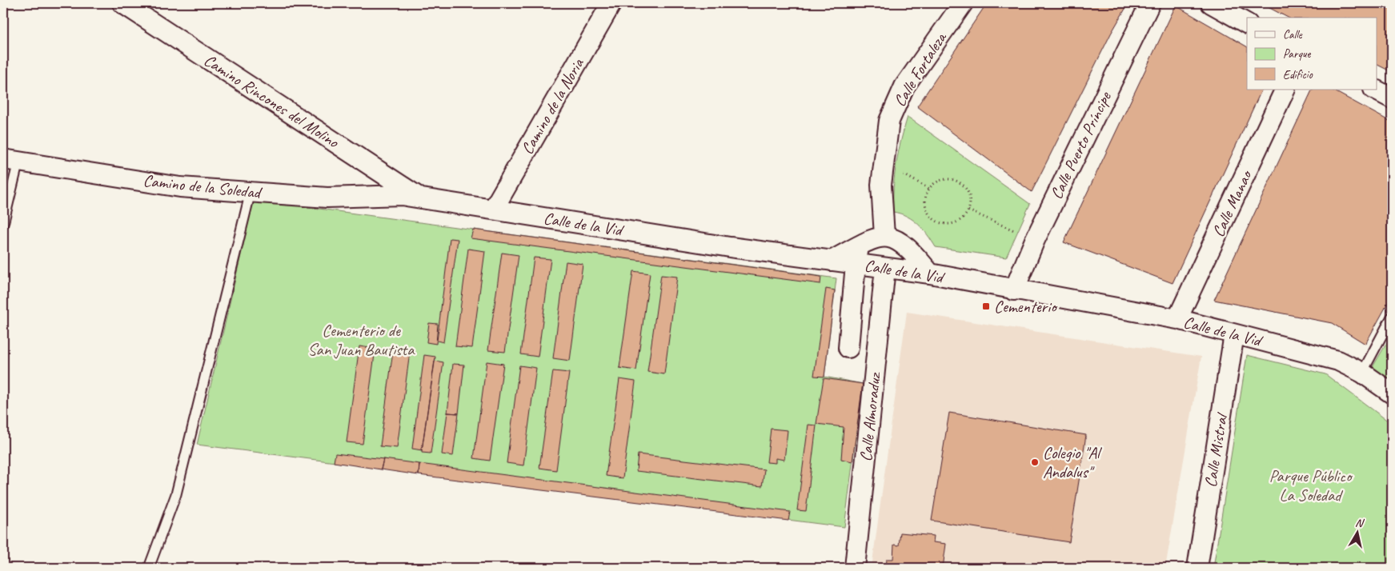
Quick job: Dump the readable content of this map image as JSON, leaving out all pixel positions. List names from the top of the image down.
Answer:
{
  "streets": {
    "street": [
      "Calle Fortaleza",
      "Camino Rincones del Molino",
      "Camino de la Noria",
      "Calle Puerto Príncipe",
      "Camino de la Soledad",
      "Calle Manao",
      "Calle de la Vid",
      "Calle Almoraduz",
      "Calle Mistral"
    ]
  },
  "crossings": [
    ["Camino Rincones del Molino", "Calle de la Vid"],
    ["Camino de la Noria", "Calle de la Vid"],
    ["Calle Puerto Príncipe", "Calle de la Vid"],
    ["Camino de la Soledad", "Calle de la Vid"],
    ["Calle Manao", "Calle de la Vid"],
    ["Calle de la Vid", "Calle Almoraduz"],
    ["Calle de la Vid", "Calle Mistral"]
  ],
  "parks": ["Cementerio de San Juan Bautista", "Parque Público La Soledad"],
  "places": {
    "transit": ["Cementerio"],
    "other": ["Colegio \"Al Andalus\""]
  },
  "legend": ["Calle", "Parque", "Edificio"],
  "north": "top"
}
